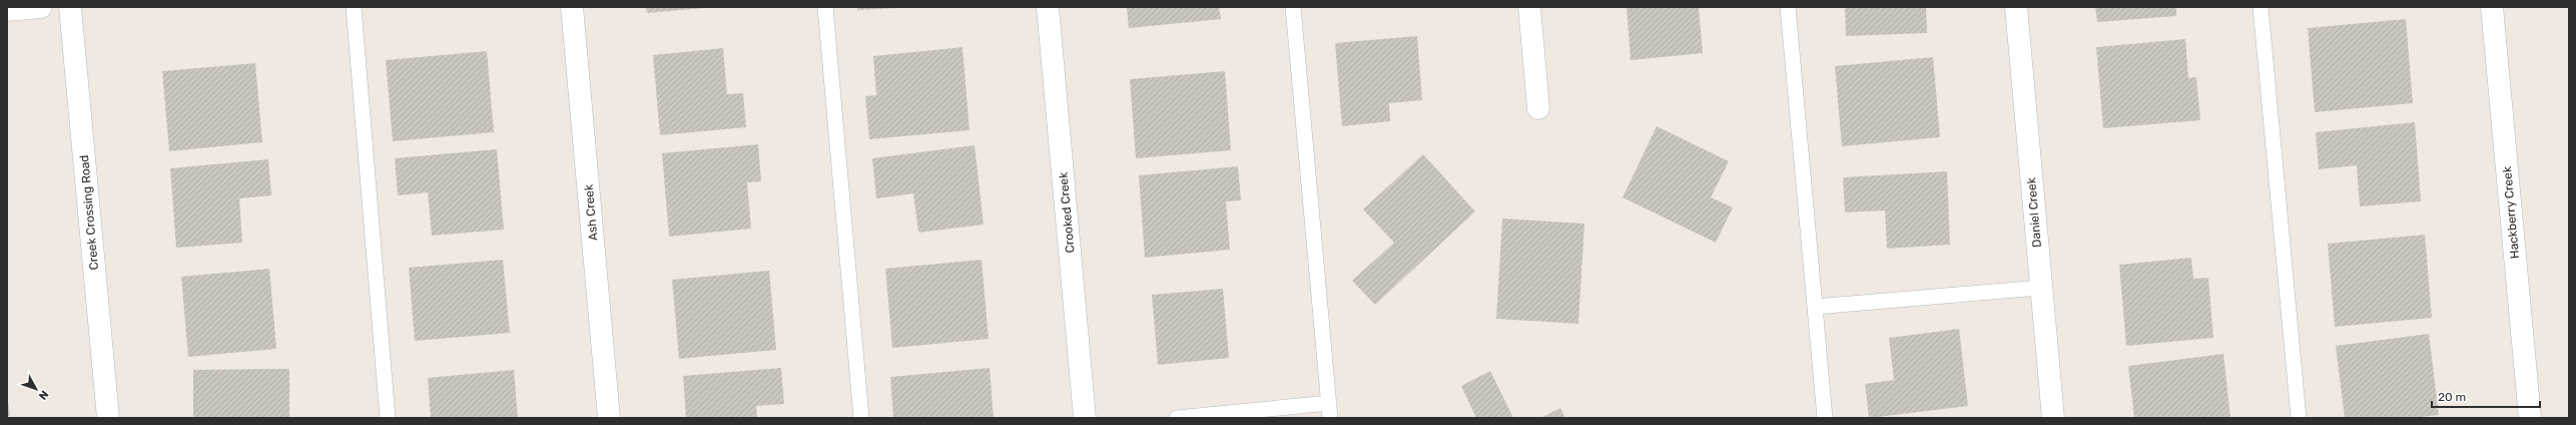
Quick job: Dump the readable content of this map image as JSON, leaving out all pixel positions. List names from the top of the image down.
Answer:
{
  "streets": {
    "street": [
      "Creek Crossing Road",
      "Ash Creek",
      "Crooked Creek",
      "Daniel Creek",
      "Hackberry Creek"
    ]
  },
  "scale_bar": "20 m",
  "north": "bottom right"
}
